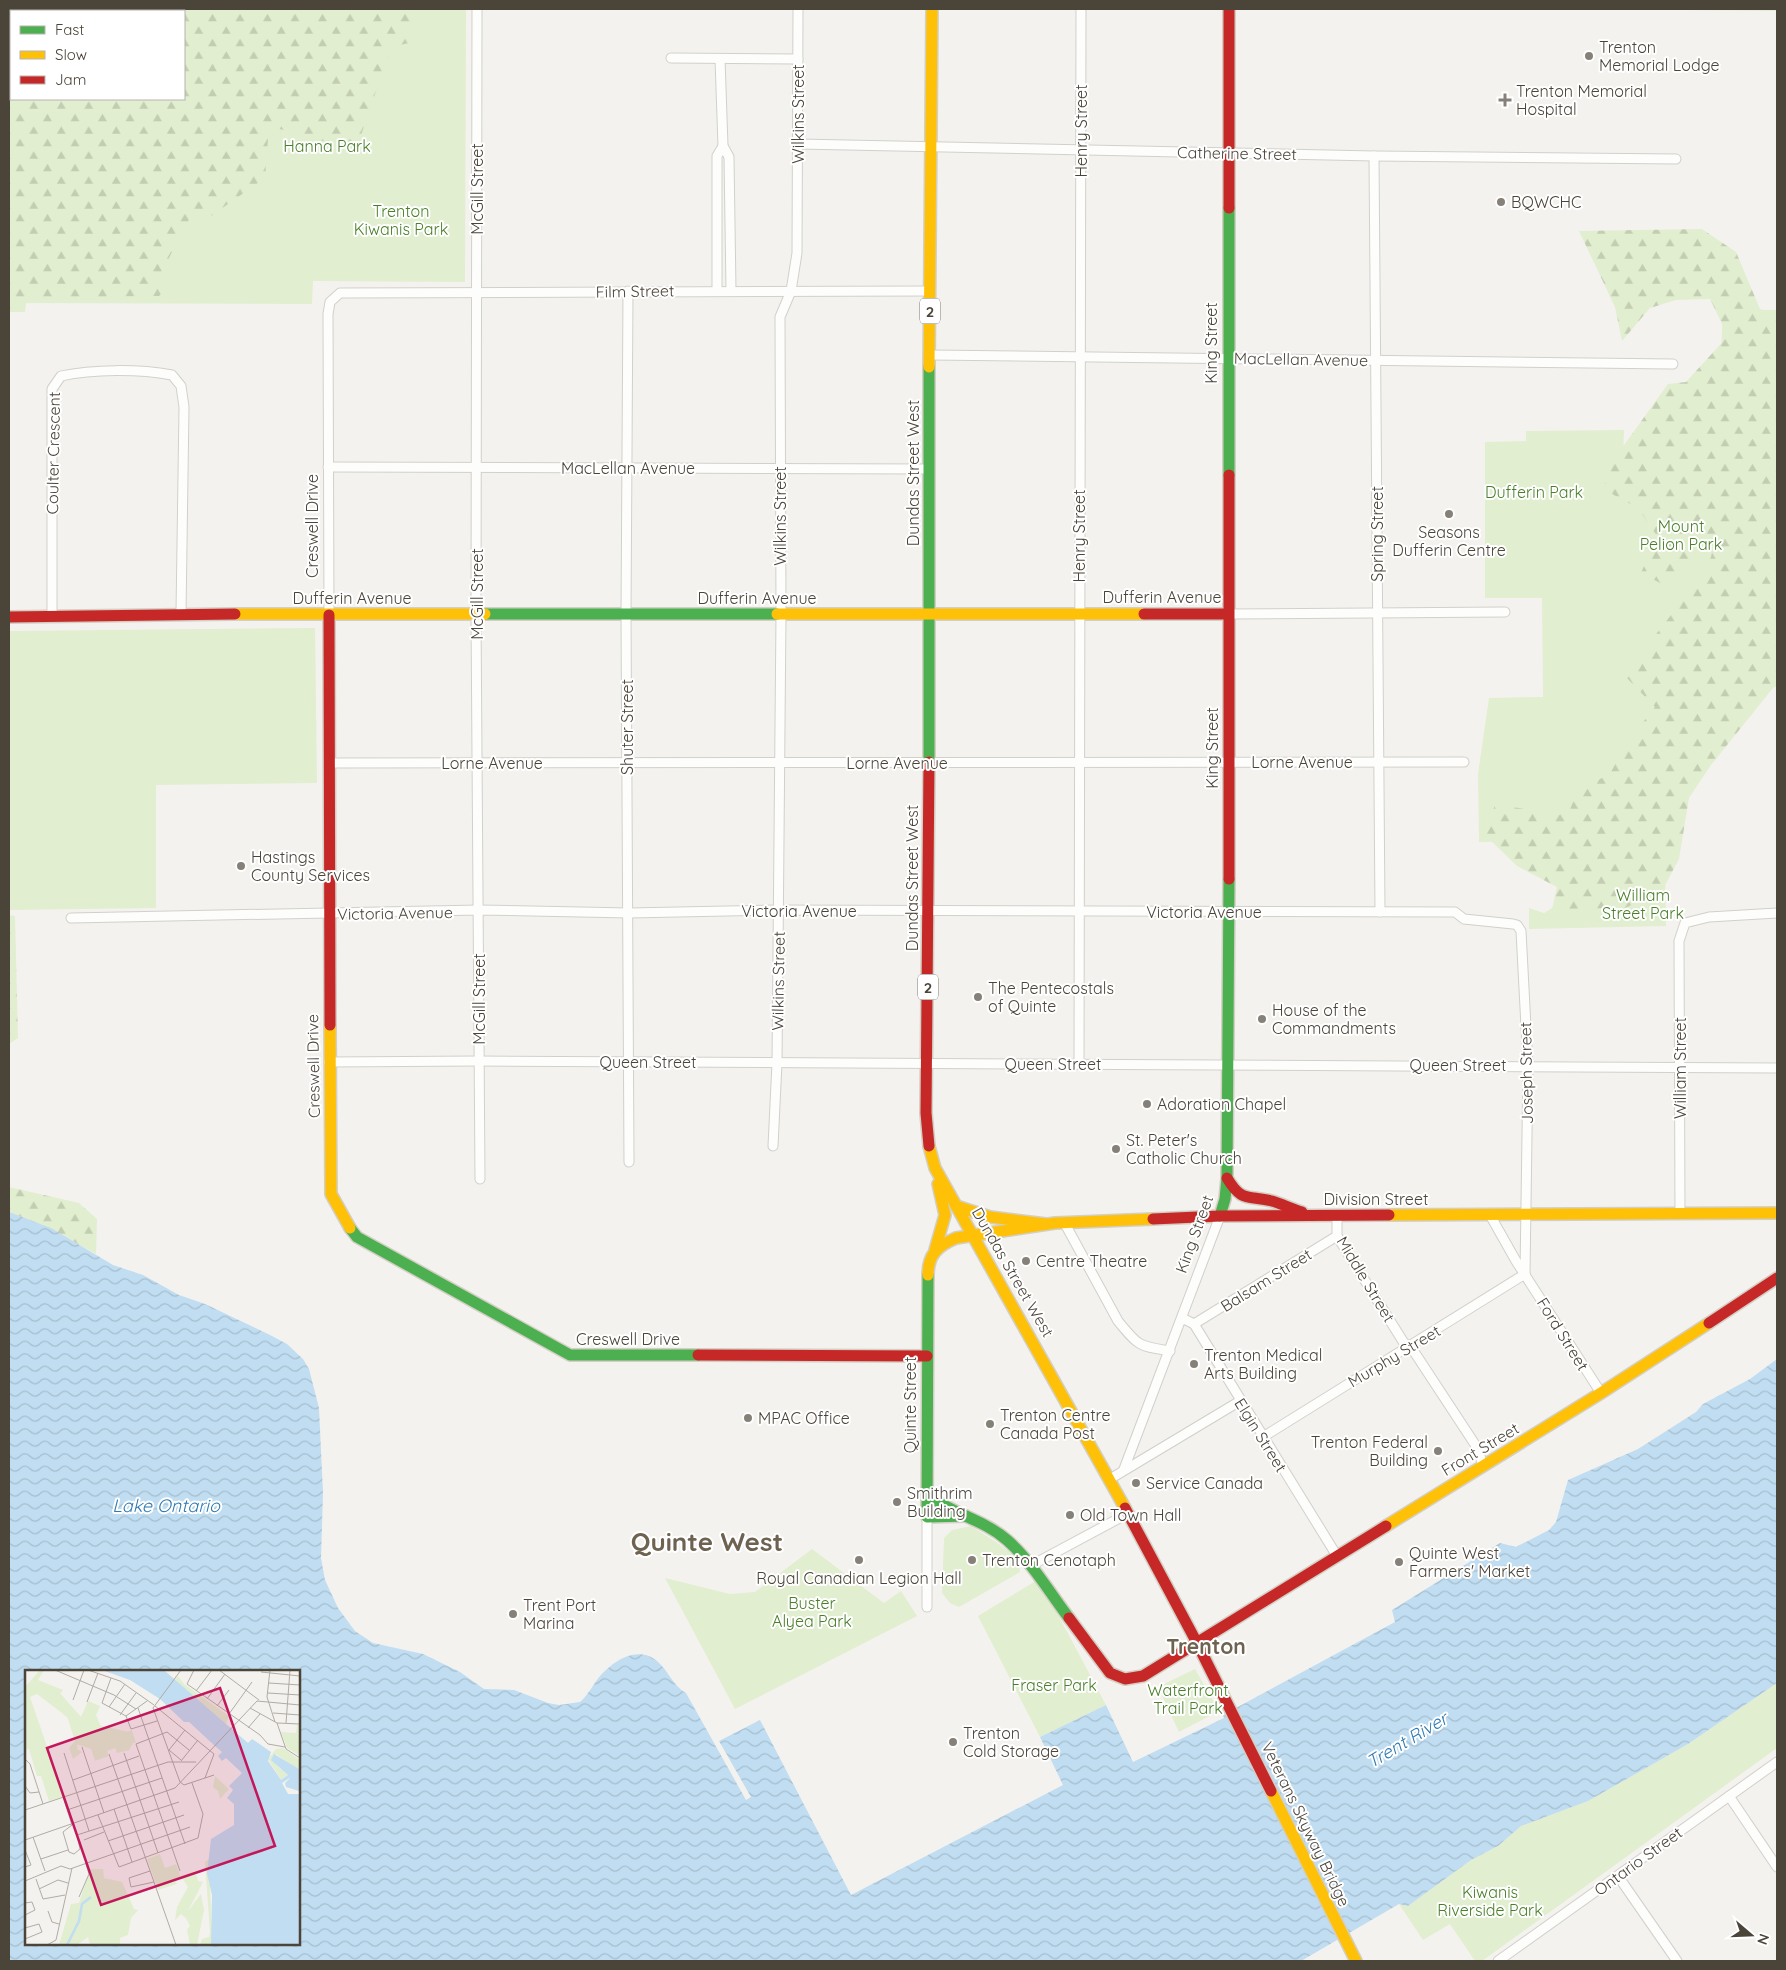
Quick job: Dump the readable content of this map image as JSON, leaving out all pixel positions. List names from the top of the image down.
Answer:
{
  "streets": {
    "street": [
      "Wilkins Street",
      "Henry Street",
      "Catherine Street",
      "McGill Street",
      "Film Street",
      "2",
      "King Street",
      "MacLellan Avenue",
      "Coulter Crescent",
      "Dundas Street West",
      "Creswell Drive",
      "Spring Street",
      "Dufferin Avenue",
      "Shuter Street",
      "Lorne Avenue",
      "Victoria Avenue",
      "Queen Street",
      "William Street",
      "Joseph Street",
      "Division Street",
      "Middle Street",
      "Balsam Street",
      "Ford Street",
      "Murphy Street",
      "Quinte Street",
      "Elgin Street",
      "Front Street",
      "Veterans Skyway Bridge",
      "Ontario Street"
    ]
  },
  "crossings": [
    ["Wilkins Street", "Catherine Street"],
    ["Wilkins Street", "Film Street"],
    ["Wilkins Street", "MacLellan Avenue"],
    ["Wilkins Street", "Dufferin Avenue"],
    ["Wilkins Street", "Lorne Avenue"],
    ["Wilkins Street", "Victoria Avenue"],
    ["Wilkins Street", "Queen Street"],
    ["Henry Street", "Catherine Street"],
    ["Henry Street", "MacLellan Avenue"],
    ["Henry Street", "Dufferin Avenue"],
    ["Henry Street", "Lorne Avenue"],
    ["Henry Street", "Victoria Avenue"],
    ["Henry Street", "Queen Street"],
    ["Catherine Street", "King Street"],
    ["Catherine Street", "Dundas Street West"],
    ["Catherine Street", "Spring Street"],
    ["McGill Street", "Film Street"],
    ["McGill Street", "MacLellan Avenue"],
    ["McGill Street", "Dufferin Avenue"],
    ["McGill Street", "Lorne Avenue"],
    ["McGill Street", "Victoria Avenue"],
    ["McGill Street", "Queen Street"],
    ["Film Street", "Dundas Street West"],
    ["Film Street", "Creswell Drive"],
    ["Film Street", "Shuter Street"],
    ["King Street", "MacLellan Avenue"],
    ["King Street", "Dufferin Avenue"],
    ["King Street", "Lorne Avenue"],
    ["King Street", "Victoria Avenue"],
    ["King Street", "Queen Street"],
    ["King Street", "Division Street"],
    ["MacLellan Avenue", "Dundas Street West"],
    ["MacLellan Avenue", "Creswell Drive"],
    ["MacLellan Avenue", "Spring Street"],
    ["MacLellan Avenue", "Shuter Street"],
    ["Coulter Crescent", "Dufferin Avenue"],
    ["Dundas Street West", "Dufferin Avenue"],
    ["Dundas Street West", "Lorne Avenue"],
    ["Dundas Street West", "Victoria Avenue"],
    ["Dundas Street West", "Queen Street"],
    ["Dundas Street West", "Division Street"],
    ["Dundas Street West", "Quinte Street"],
    ["Dundas Street West", "Front Street"],
    ["Dundas Street West", "Veterans Skyway Bridge"],
    ["Creswell Drive", "Dufferin Avenue"],
    ["Creswell Drive", "Lorne Avenue"],
    ["Creswell Drive", "Victoria Avenue"],
    ["Creswell Drive", "Queen Street"],
    ["Creswell Drive", "Quinte Street"],
    ["Spring Street", "Dufferin Avenue"],
    ["Spring Street", "Lorne Avenue"],
    ["Spring Street", "Victoria Avenue"],
    ["Dufferin Avenue", "Shuter Street"],
    ["Shuter Street", "Lorne Avenue"],
    ["Shuter Street", "Victoria Avenue"],
    ["Shuter Street", "Queen Street"],
    ["Victoria Avenue", "Joseph Street"],
    ["Queen Street", "William Street"],
    ["Queen Street", "Joseph Street"],
    ["William Street", "Division Street"],
    ["Joseph Street", "Division Street"],
    ["Division Street", "Middle Street"],
    ["Division Street", "Ford Street"],
    ["Middle Street", "Balsam Street"],
    ["Middle Street", "Murphy Street"],
    ["Middle Street", "Front Street"],
    ["Balsam Street", "Elgin Street"],
    ["Ford Street", "Murphy Street"],
    ["Ford Street", "Front Street"],
    ["Murphy Street", "Elgin Street"],
    ["Quinte Street", "Front Street"],
    ["Elgin Street", "Front Street"]
  ],
  "districts": ["Quinte West", "Trenton"],
  "water": ["Lake Ontario", "Trent River"],
  "parks": [
    "Hanna Park",
    "Trenton Kiwanis Park",
    "Dufferin Park",
    "Mount Pelion Park",
    "William Street Park",
    "Buster Alyea Park",
    "Fraser Park",
    "Waterfront Trail Park",
    "Kiwanis Riverside Park"
  ],
  "places": {
    "other": [
      "Trenton Memorial Lodge",
      "BQWCHC",
      "Seasons Dufferin Centre",
      "Hastings County Services",
      "The Pentecostals of Quinte",
      "House of the Commandments",
      "Adoration Chapel",
      "St. Peter's Catholic Church",
      "Centre Theatre",
      "Trenton Medical Arts Building",
      "MPAC Office",
      "Trenton Centre Canada Post",
      "Trenton Federal Building",
      "Service Canada",
      "Smithrim Building",
      "Old Town Hall",
      "Royal Canadian Legion Hall",
      "Trenton Cenotaph",
      "Quinte West Farmers' Market",
      "Trent Port Marina",
      "Trenton Cold Storage"
    ],
    "health": ["Trenton Memorial Hospital"]
  },
  "legend": ["Fast", "Slow", "Jam"],
  "north": "right"
}
